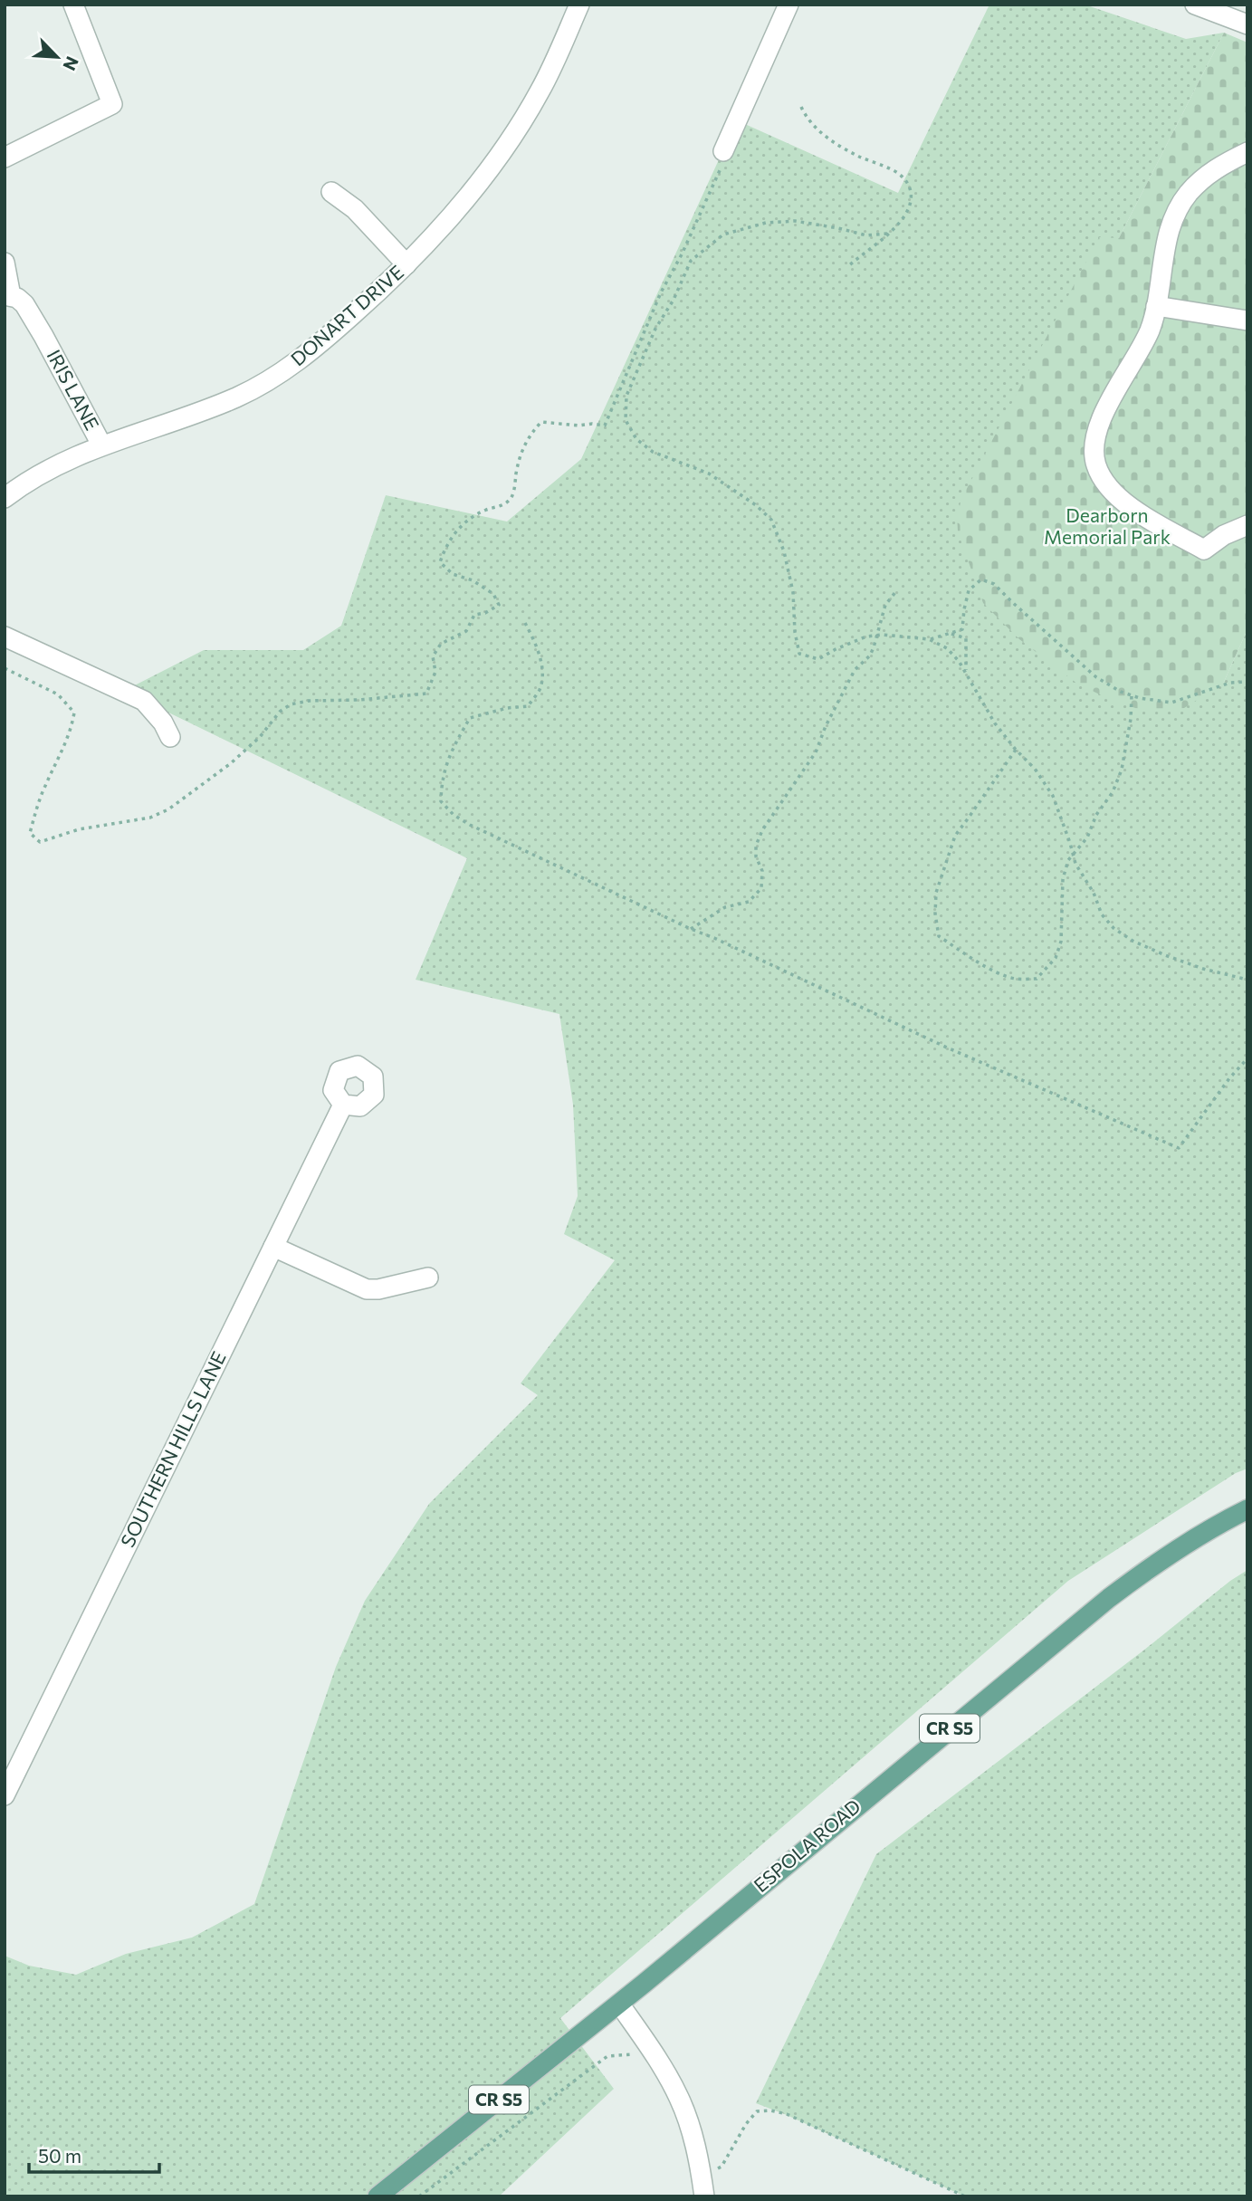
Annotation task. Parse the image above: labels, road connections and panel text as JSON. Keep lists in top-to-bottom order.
{
  "streets": {
    "main road": ["CR S5", "ESPOLA ROAD"],
    "street": ["DONART DRIVE", "IRIS LANE", "SOUTHERN HILLS LANE"]
  },
  "crossings": [
    ["DONART DRIVE", "IRIS LANE"]
  ],
  "parks": ["Dearborn Memorial Park"],
  "scale_bar": "50 m",
  "north": "bottom right"
}
